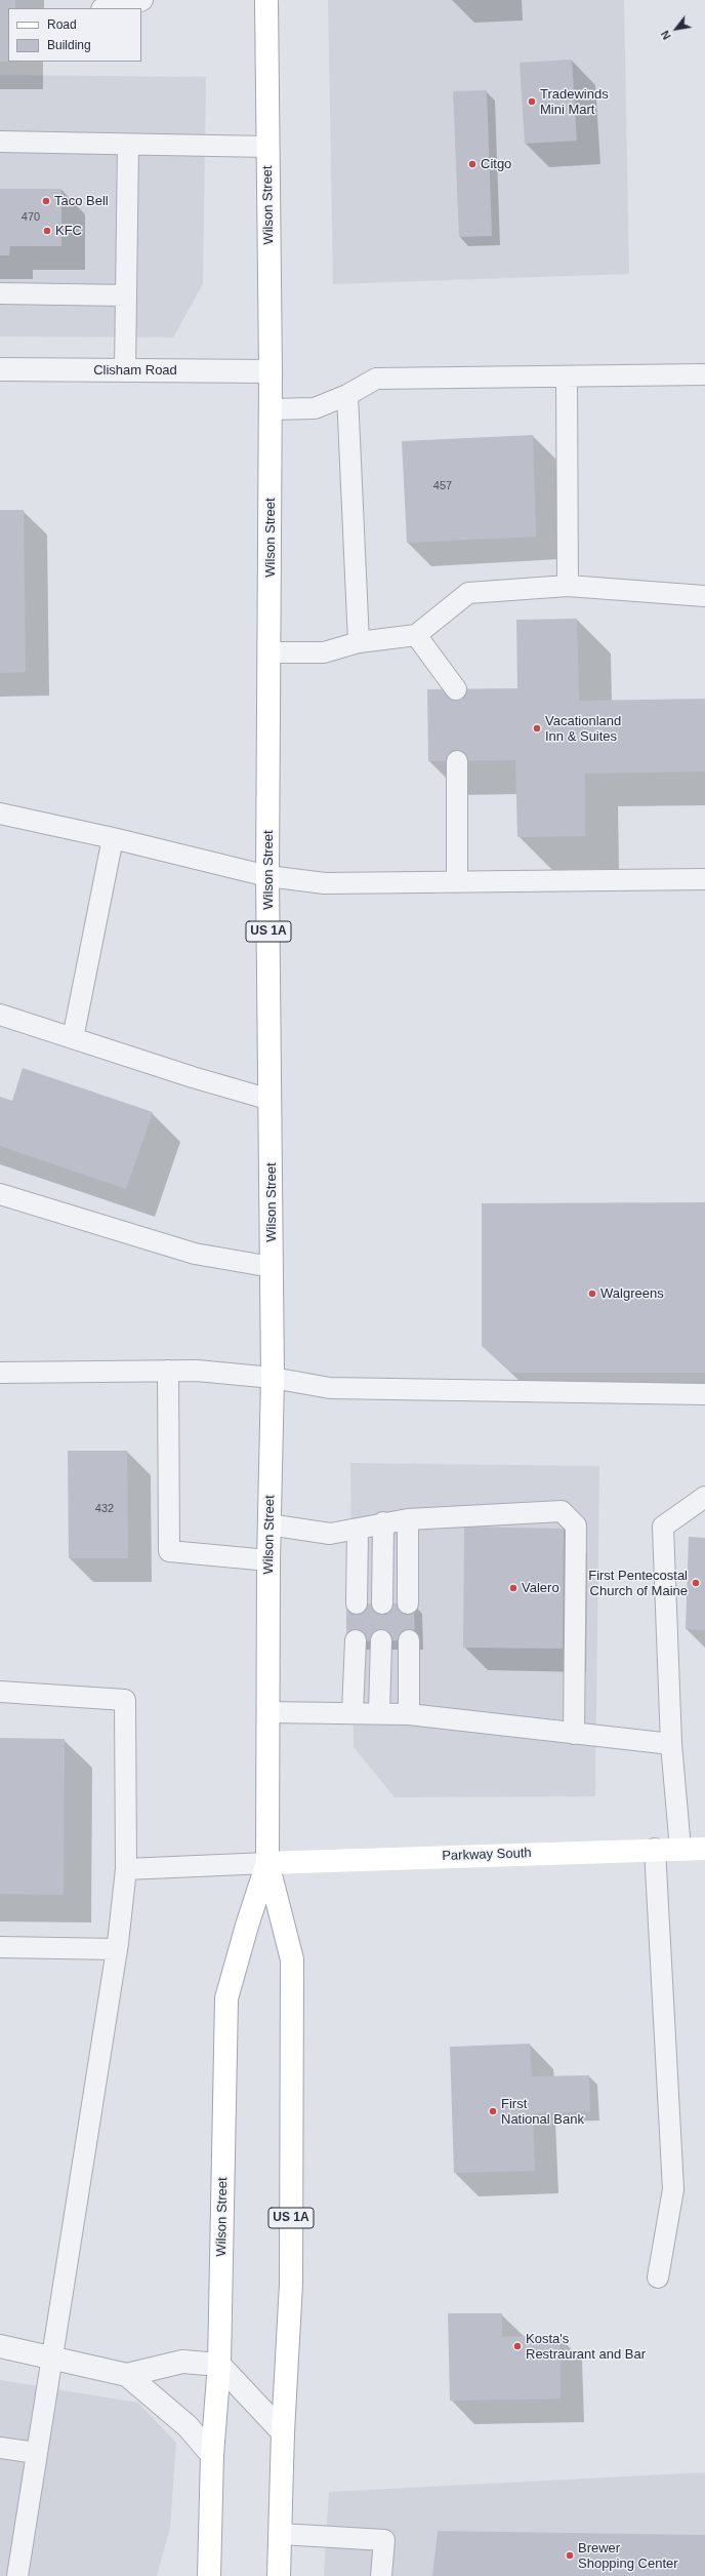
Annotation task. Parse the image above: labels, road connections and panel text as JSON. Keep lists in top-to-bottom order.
{
  "streets": {
    "main road": ["Wilson Street", "US 1A", "Parkway South"],
    "street": ["Clisham Road"]
  },
  "crossings": [
    ["Wilson Street", "Clisham Road"],
    ["Wilson Street", "Parkway South"]
  ],
  "places": [
    "Tradewinds Mini Mart",
    "Citgo",
    "Taco Bell",
    "KFC",
    "Vacationland Inn & Suites",
    "Walgreens",
    "First Pentecostal Church of Maine",
    "Valero",
    "First National Bank",
    "Kosta's Restraurant and Bar",
    "Brewer Shopping Center"
  ],
  "house_numbers": ["470", "457", "432"],
  "legend": ["Road", "Building"],
  "north": "bottom left"
}
